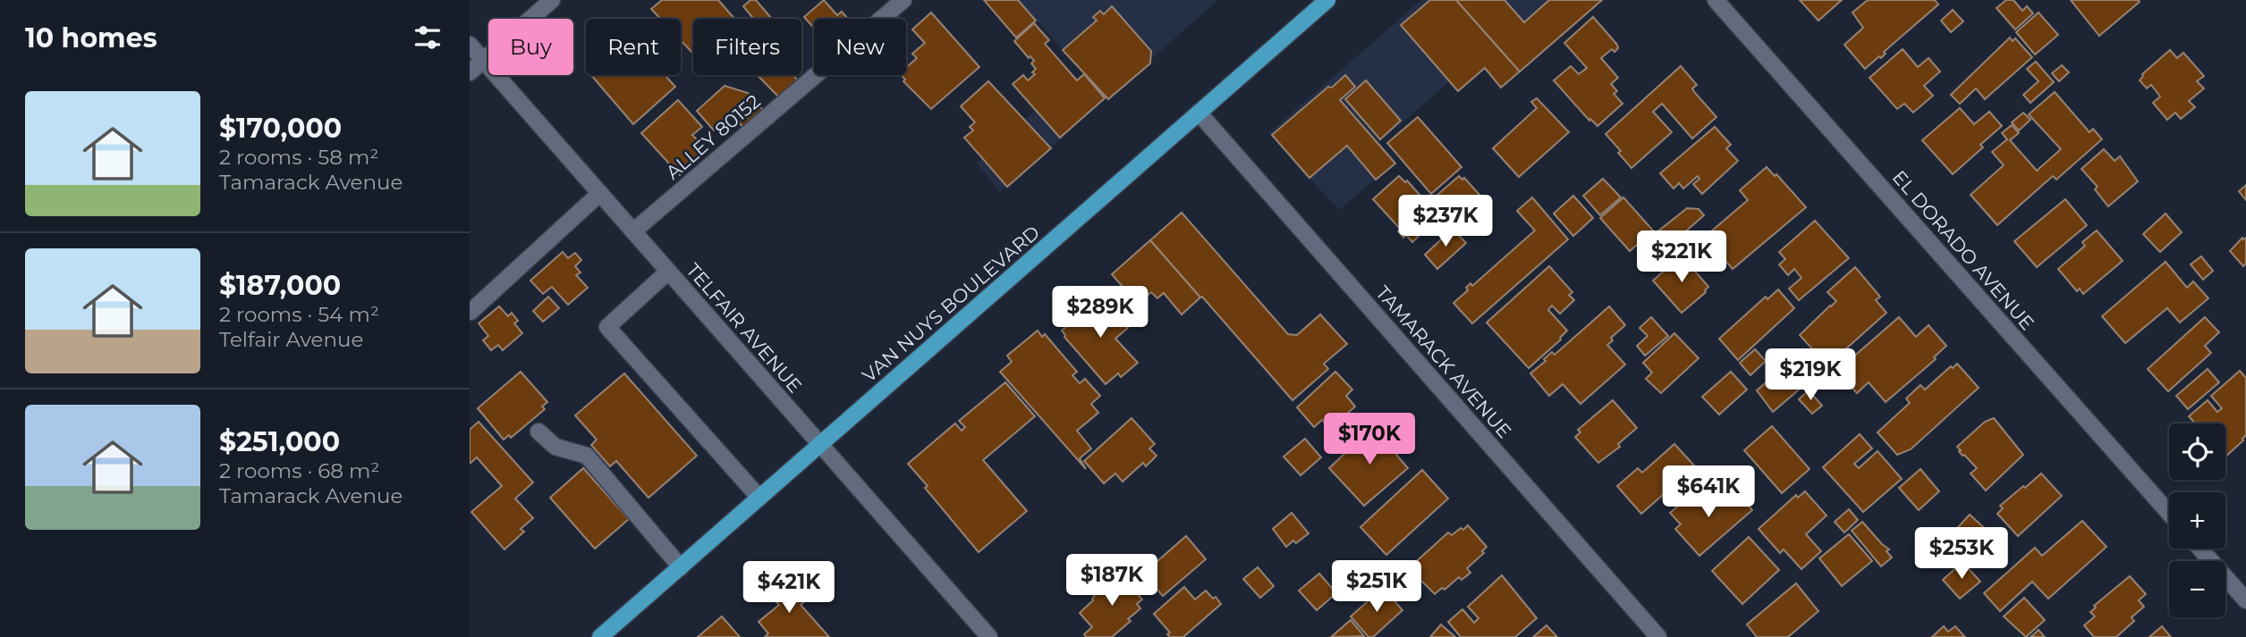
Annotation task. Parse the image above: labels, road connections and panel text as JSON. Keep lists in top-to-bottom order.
{
  "streets": {
    "main road": ["VAN NUYS BOULEVARD"],
    "street": [
      "ALLEY 80152",
      "EL DORADO AVENUE",
      "TELFAIR AVENUE",
      "TAMARACK AVENUE"
    ]
  },
  "crossings": [
    ["ALLEY 80152", "TELFAIR AVENUE"],
    ["VAN NUYS BOULEVARD", "TELFAIR AVENUE"],
    ["VAN NUYS BOULEVARD", "TAMARACK AVENUE"]
  ],
  "page": {
    "heading": "10 homes",
    "chip": [
      "Buy",
      "Rent",
      "Filters",
      "New"
    ],
    "list": [
      {
        "name": "$170,000",
        "note": "2 rooms · 58 m² · Tamarack Avenue"
      },
      {
        "name": "$187,000",
        "note": "2 rooms · 54 m² · Telfair Avenue"
      },
      {
        "name": "$251,000",
        "note": "2 rooms · 68 m² · Tamarack Avenue"
      }
    ],
    "price": [
      "$237K",
      "$221K",
      "$289K",
      "$219K",
      "$170K",
      "$641K",
      "$253K",
      "$187K",
      "$251K",
      "$421K"
    ],
    "map_buttons": ["+", "−"]
  }
}
